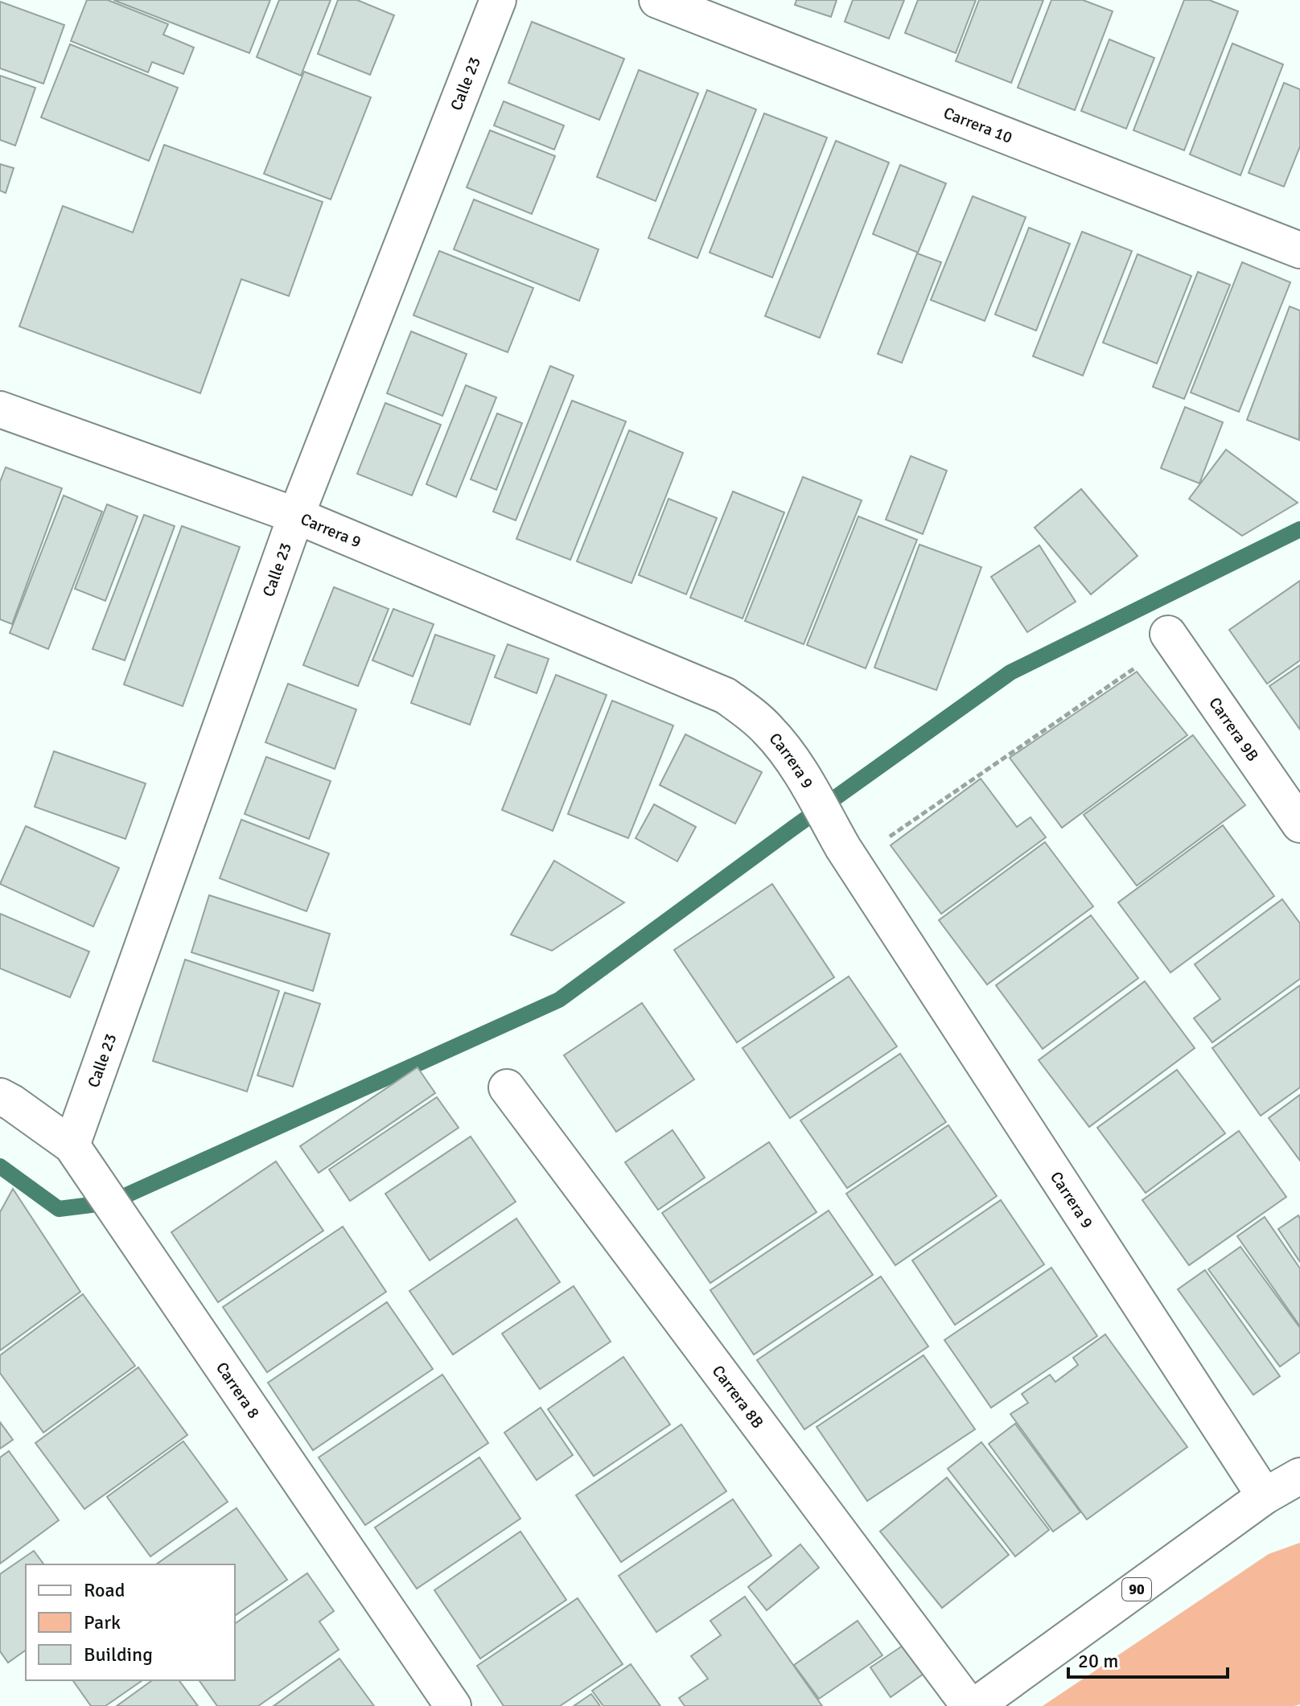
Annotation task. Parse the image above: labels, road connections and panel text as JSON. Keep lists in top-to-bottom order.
{
  "streets": {
    "main road": [
      "Calle 23",
      "Carrera 10",
      "Carrera 9",
      "Carrera 9B",
      "Carrera 8",
      "Carrera 8B",
      "90"
    ]
  },
  "crossings": [
    ["Calle 23", "Carrera 9"],
    ["Calle 23", "Carrera 8"],
    ["Carrera 9", "90"]
  ],
  "legend": ["Road", "Park", "Building"],
  "scale_bar": "20 m"
}
